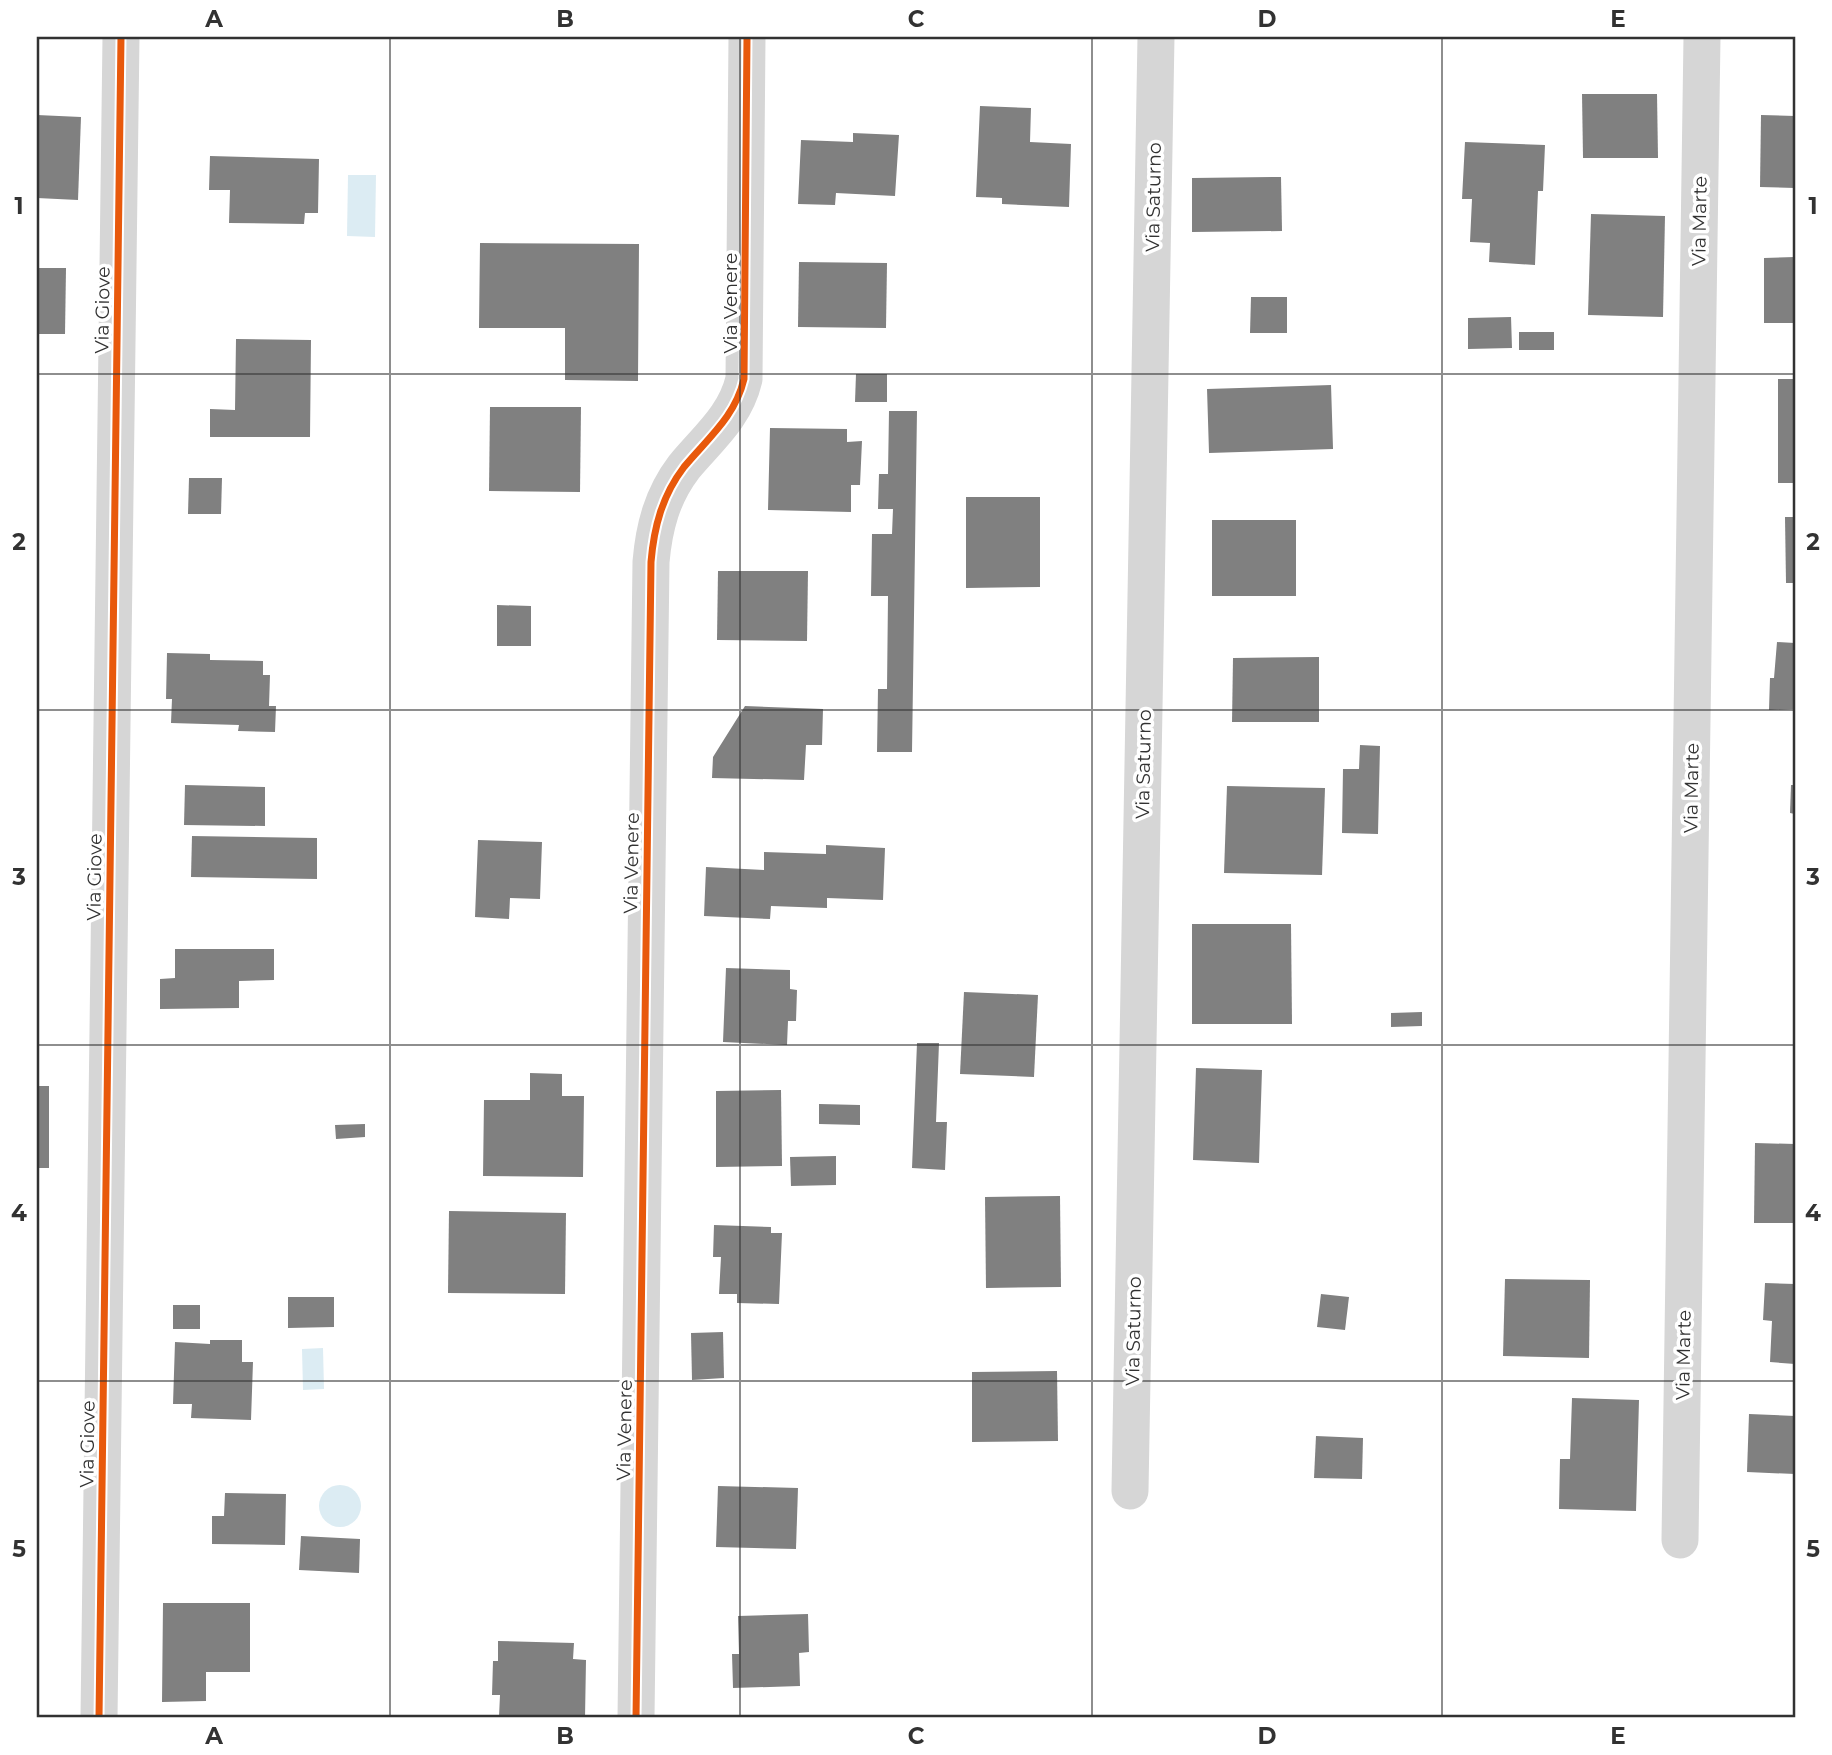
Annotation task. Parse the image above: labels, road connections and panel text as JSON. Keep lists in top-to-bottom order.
{
  "streets": {
    "street": [
      "Via Saturno",
      "Via Marte",
      "Via Venere",
      "Via Giove"
    ]
  },
  "grid": {
    "columns": [
      "A",
      "B",
      "C",
      "D",
      "E"
    ],
    "rows": [
      "1",
      "2",
      "3",
      "4",
      "5"
    ]
  }
}
